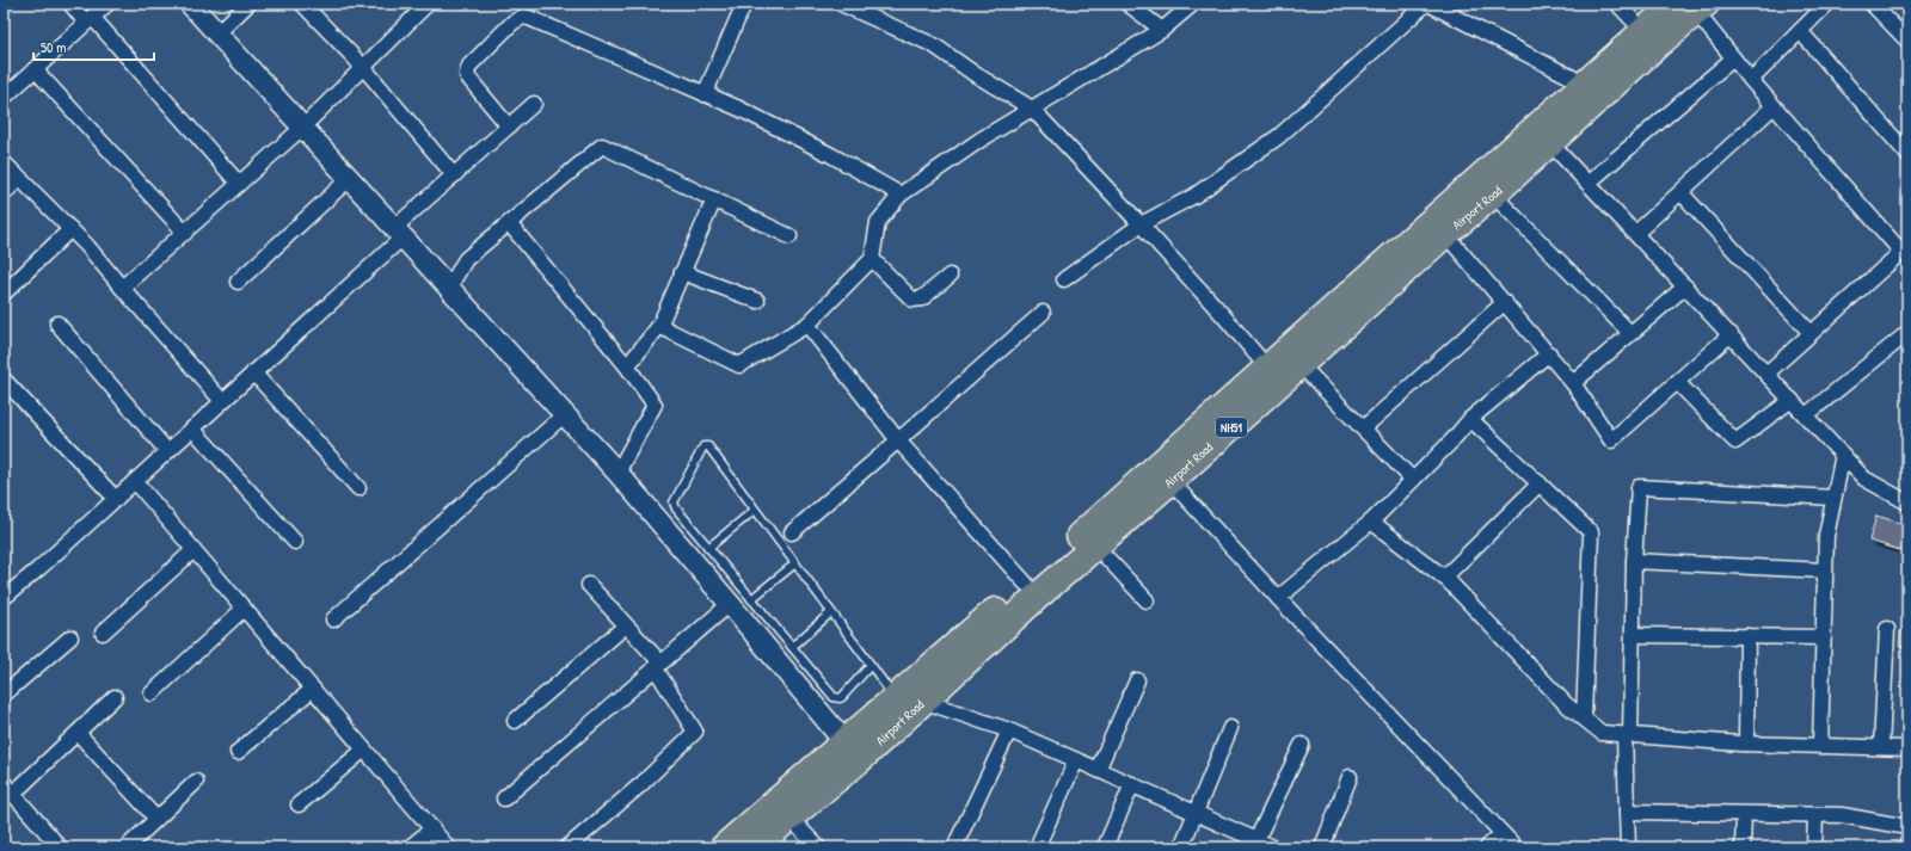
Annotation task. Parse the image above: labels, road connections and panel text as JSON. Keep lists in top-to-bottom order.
{
  "streets": {
    "highway": ["Airport Road", "NH51"]
  },
  "scale_bar": "50 m"
}
